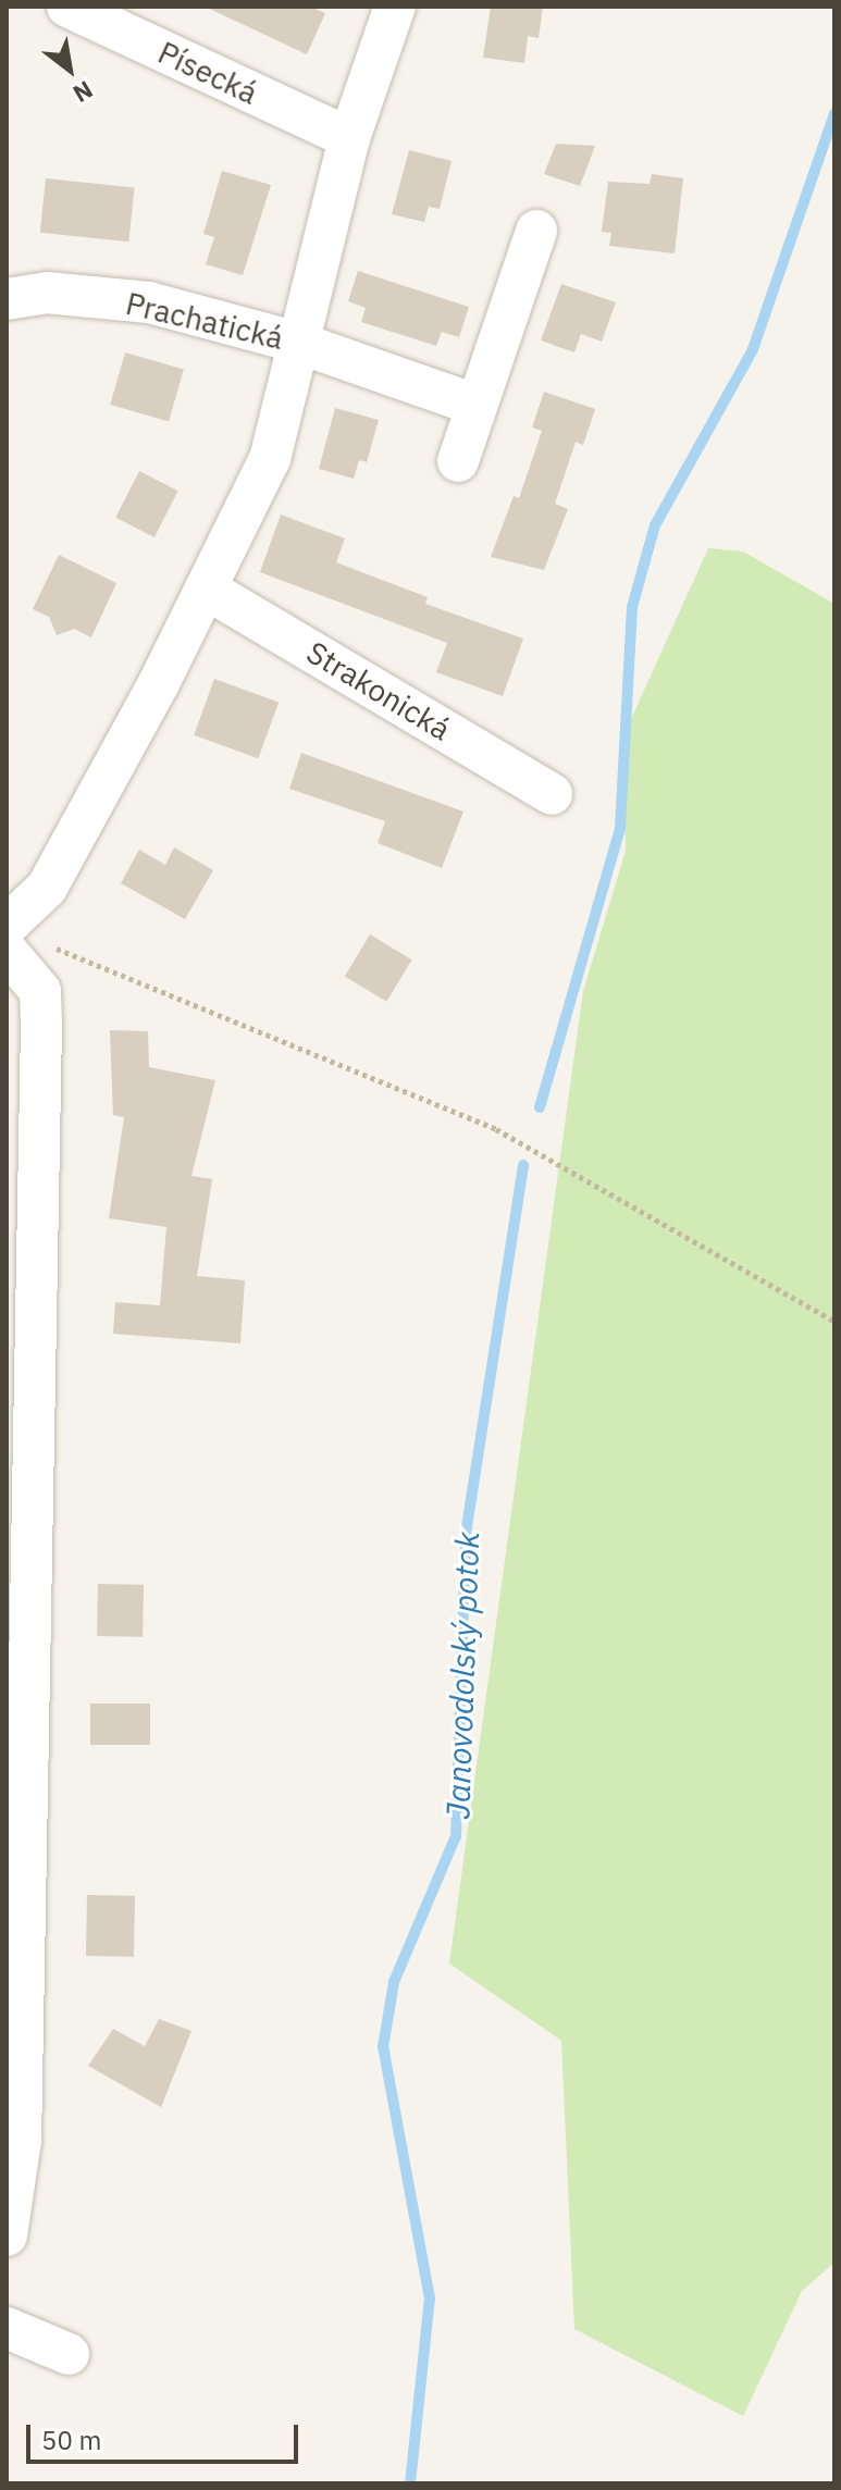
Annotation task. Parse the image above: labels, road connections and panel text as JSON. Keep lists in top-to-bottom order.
{
  "streets": {
    "street": ["Písecká", "Prachatická", "Strakonická"]
  },
  "water": ["Janovodolský potok"],
  "scale_bar": "50 m",
  "north": "bottom right"
}
